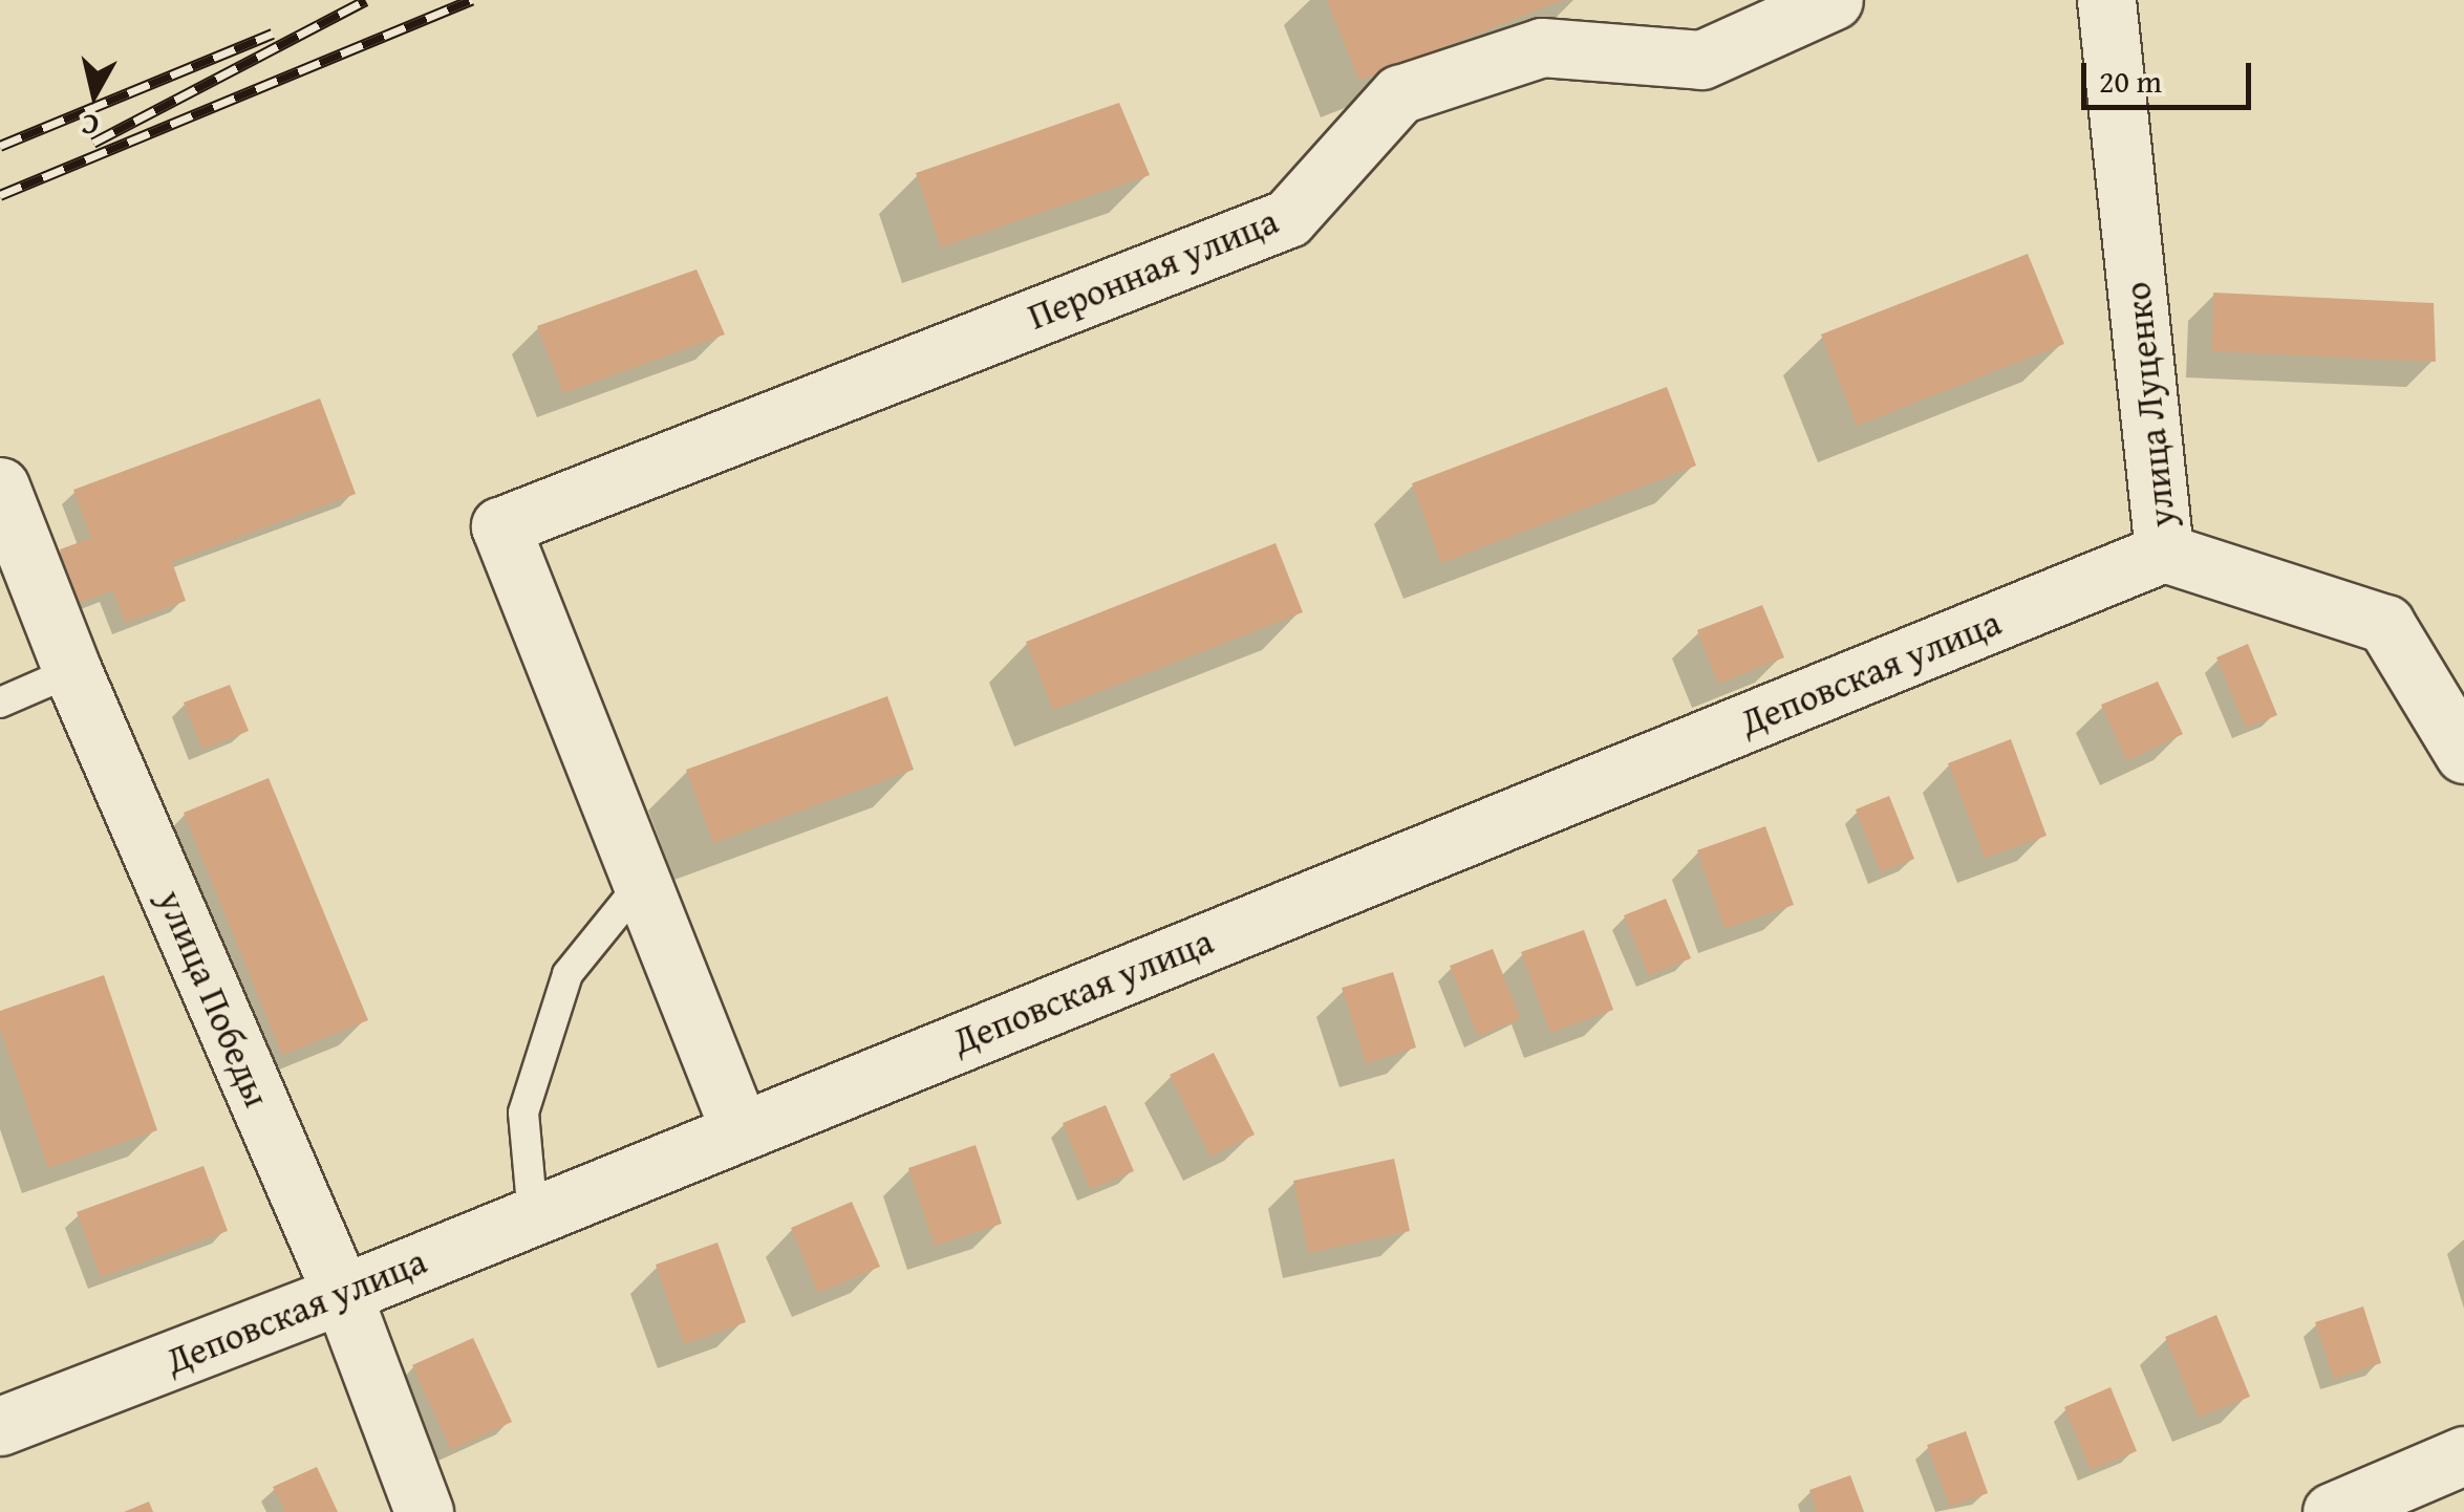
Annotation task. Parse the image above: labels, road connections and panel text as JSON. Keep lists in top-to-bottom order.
{
  "streets": {
    "street": [
      "Перонная улица",
      "улица Луценко",
      "Деповская улица",
      "улица Победы"
    ]
  },
  "crossings": [
    ["улица Луценко", "Деповская улица"],
    ["Деповская улица", "улица Победы"]
  ],
  "scale_bar": "20 m",
  "north": "bottom"
}
